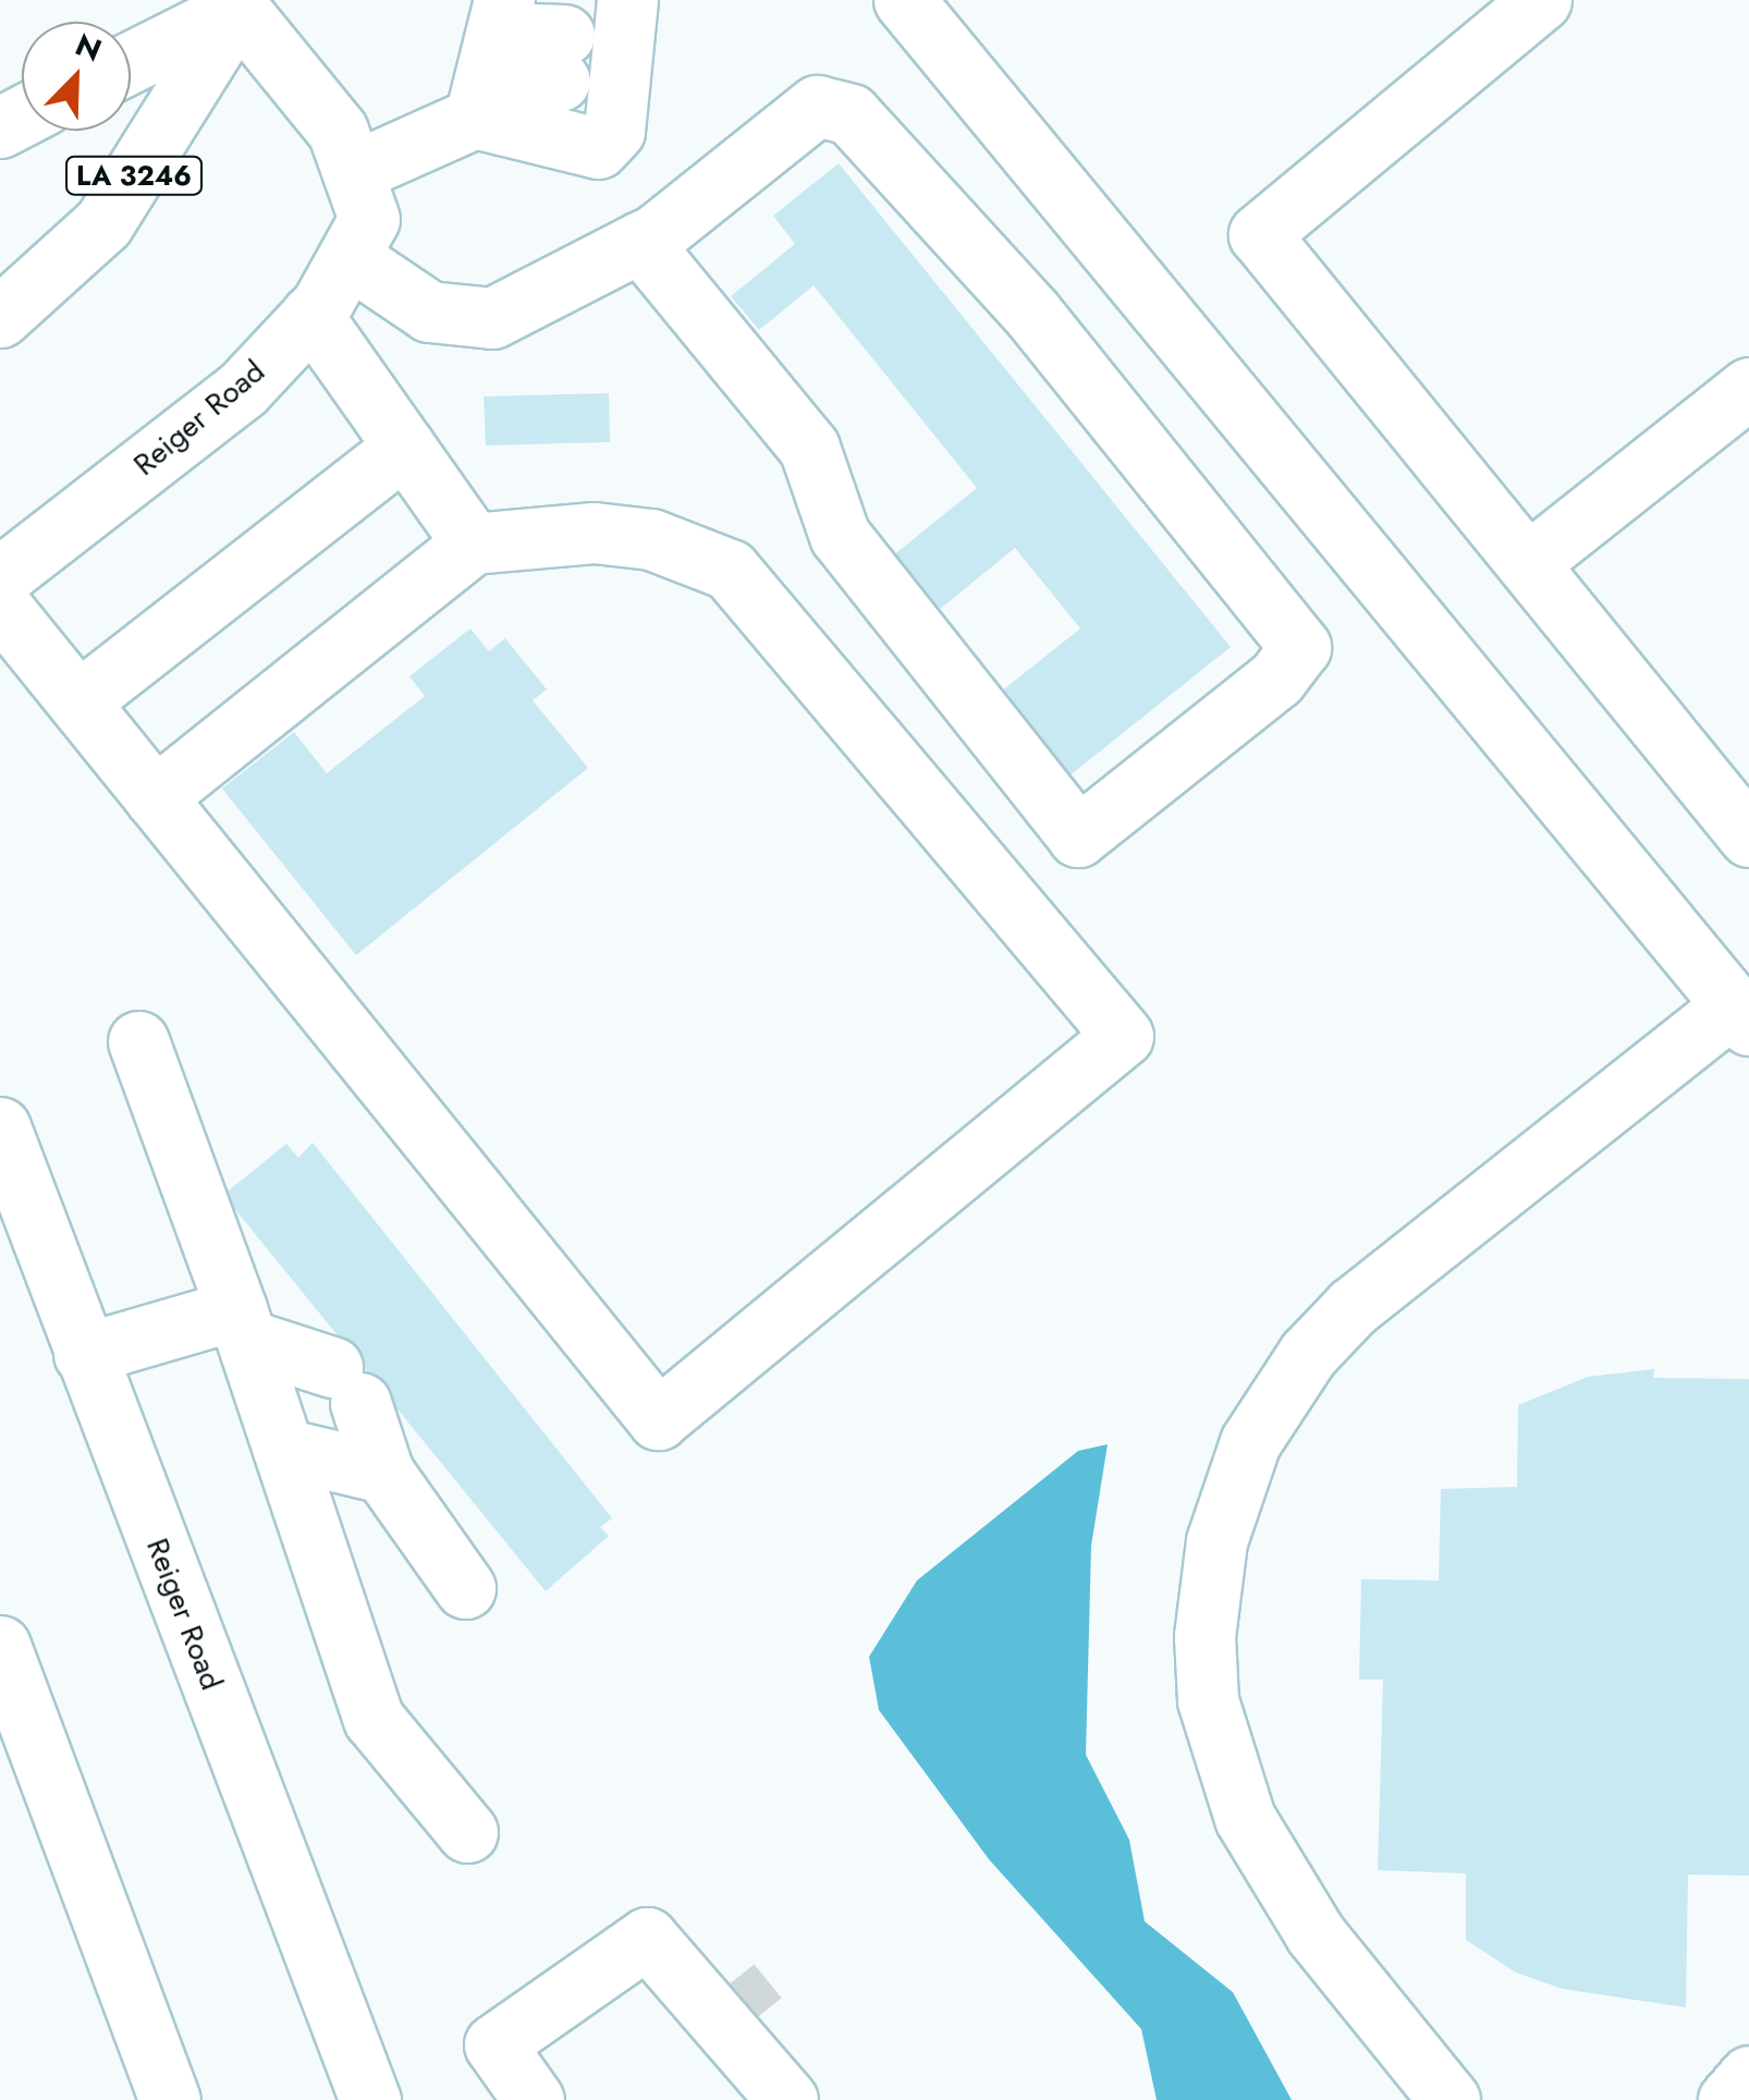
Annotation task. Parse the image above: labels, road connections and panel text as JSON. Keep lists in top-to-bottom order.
{
  "streets": {
    "main road": ["LA 3246", "Reiger Road"]
  },
  "crossings": [
    ["LA 3246", "Reiger Road"]
  ],
  "north": "top right"
}
